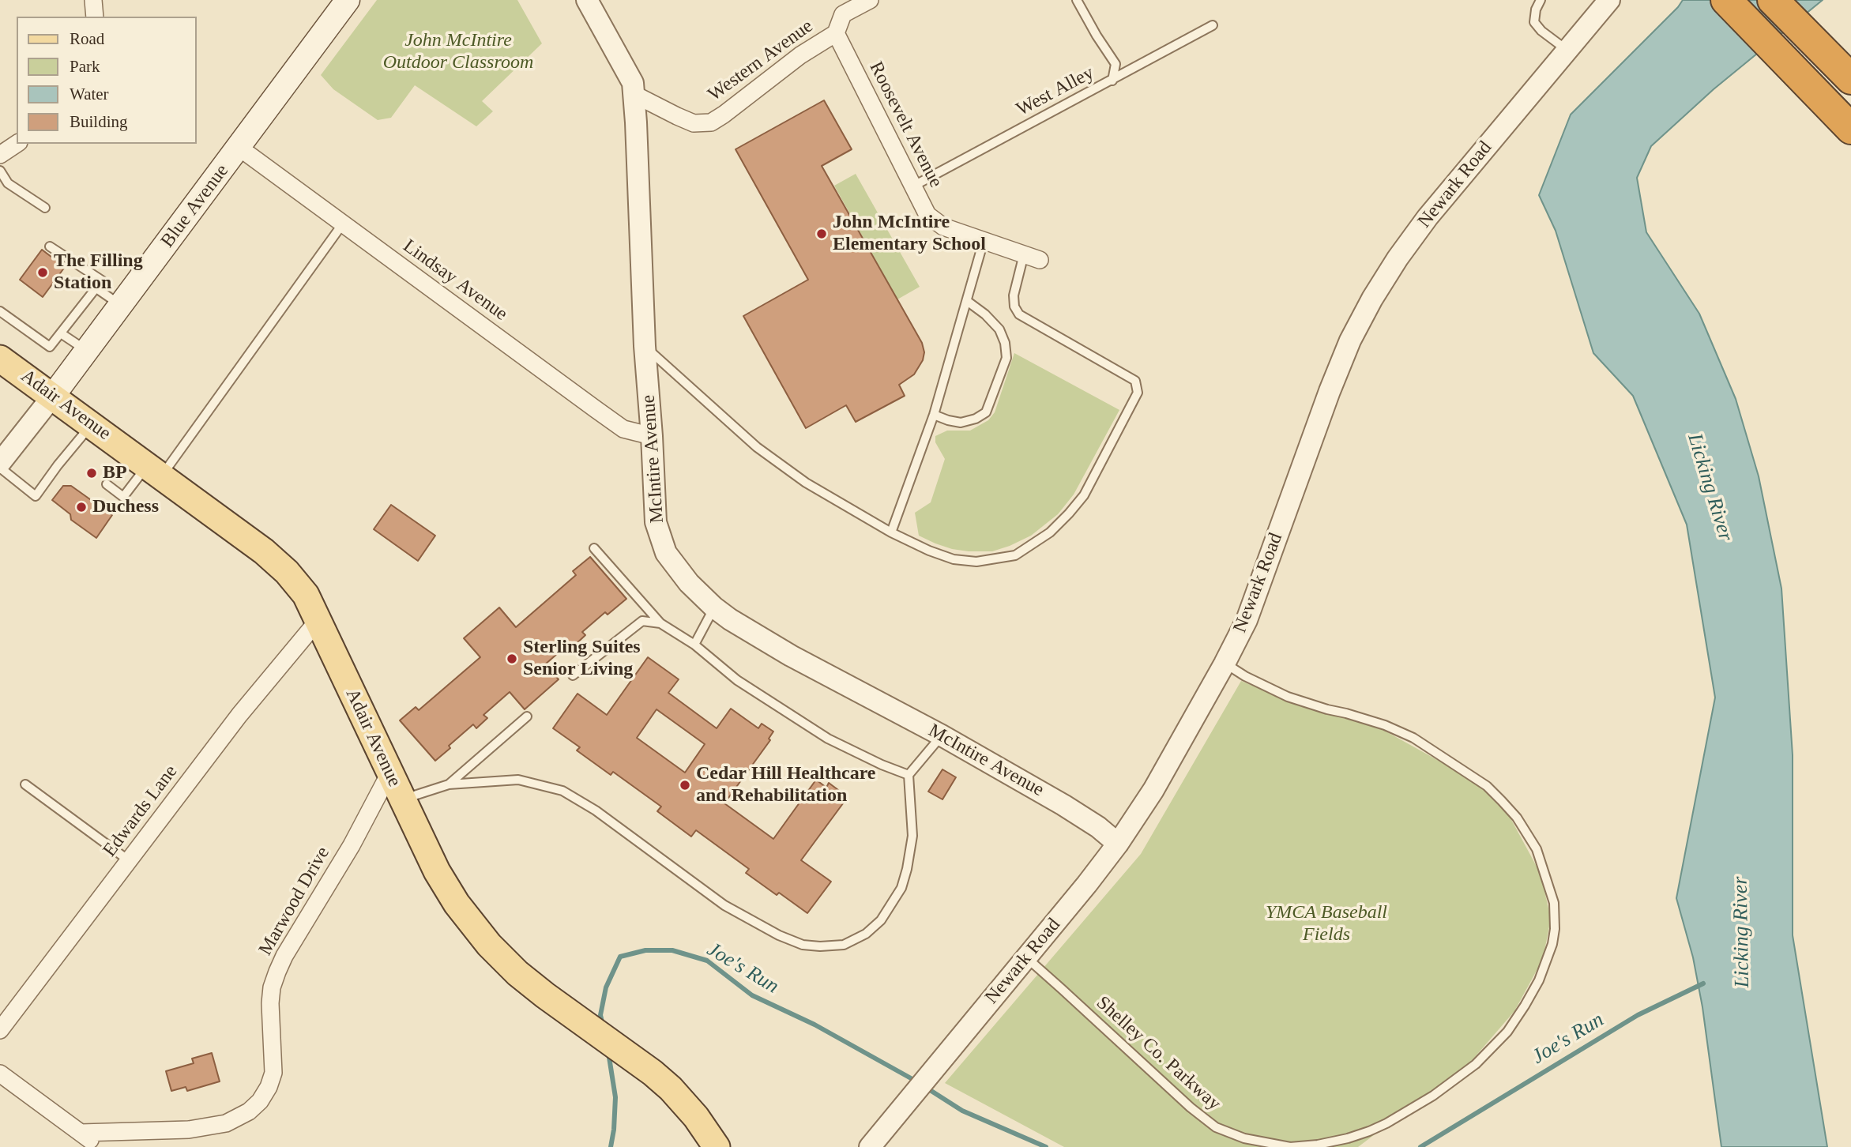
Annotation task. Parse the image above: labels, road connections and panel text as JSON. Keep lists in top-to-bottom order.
{
  "streets": {
    "main road": ["Blue Avenue", "Adair Avenue"],
    "street": [
      "Western Avenue",
      "Roosevelt Avenue",
      "Newark Road",
      "Lindsay Avenue",
      "McIntire Avenue",
      "Edwards Lane",
      "Marwood Drive"
    ],
    "lane": ["West Alley", "Shelley Co. Parkway"]
  },
  "crossings": [
    ["Western Avenue", "Roosevelt Avenue"],
    ["Western Avenue", "McIntire Avenue"],
    ["West Alley", "Roosevelt Avenue"],
    ["Newark Road", "McIntire Avenue"],
    ["Newark Road", "Shelley Co. Parkway"],
    ["Blue Avenue", "Lindsay Avenue"],
    ["Blue Avenue", "Adair Avenue"],
    ["Lindsay Avenue", "McIntire Avenue"],
    ["Adair Avenue", "Edwards Lane"],
    ["Adair Avenue", "Marwood Drive"]
  ],
  "water": ["Licking River", "Joe's Run"],
  "parks": ["John McIntire Outdoor Classroom", "YMCA Baseball Fields"],
  "places": [
    "John McIntire Elementary School",
    "The Filling Station",
    "BP",
    "Duchess",
    "Sterling Suites Senior Living",
    "Cedar Hill Healthcare and Rehabilitation"
  ],
  "legend": [
    "Road",
    "Park",
    "Water",
    "Building"
  ]
}
